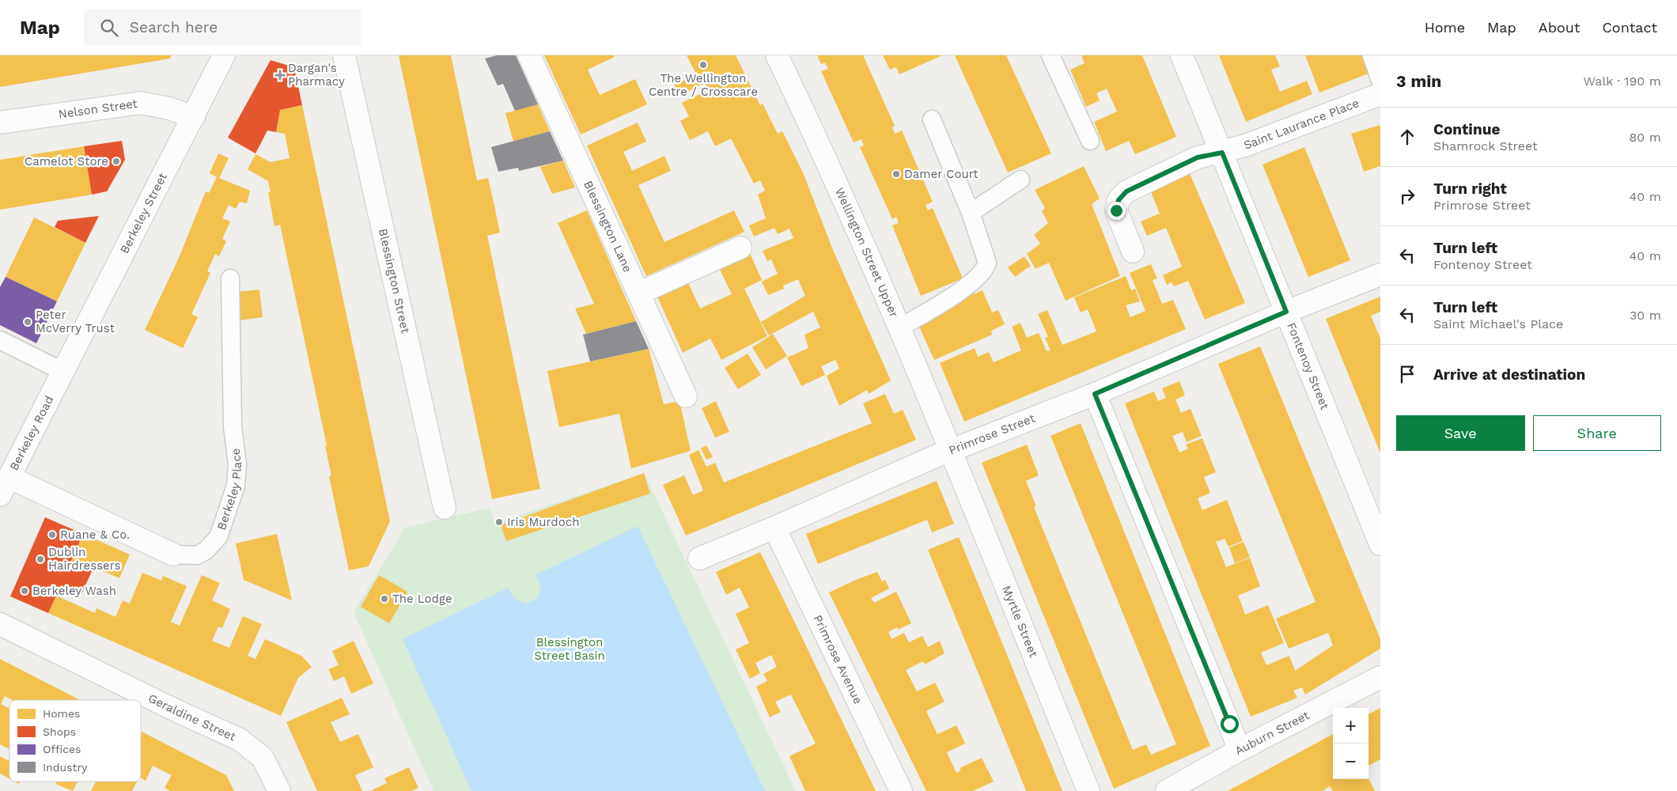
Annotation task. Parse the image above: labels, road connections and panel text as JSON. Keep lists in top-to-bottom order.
{
  "streets": {
    "street": [
      "Nelson Street",
      "Saint Laurance Place",
      "Berkeley Street",
      "Blessington Lane",
      "Wellington Street Upper",
      "Blessington Street",
      "Fontenoy Street",
      "Berkeley Road",
      "Primrose Street",
      "Berkeley Place",
      "Myrtle Street",
      "Primrose Avenue",
      "Geraldine Street",
      "Auburn Street"
    ]
  },
  "crossings": [
    ["Nelson Street", "Berkeley Street"],
    ["Saint Laurance Place", "Fontenoy Street"],
    ["Berkeley Street", "Berkeley Road"],
    ["Wellington Street Upper", "Primrose Street"],
    ["Wellington Street Upper", "Myrtle Street"],
    ["Fontenoy Street", "Primrose Street"],
    ["Berkeley Road", "Berkeley Place"],
    ["Primrose Street", "Myrtle Street"],
    ["Primrose Street", "Primrose Avenue"]
  ],
  "parks": ["Blessington Street Basin"],
  "places": {
    "other": [
      "The Wellington Centre / Crosscare",
      "Camelot Store",
      "Damer Court",
      "Peter McVerry Trust",
      "Iris Murdoch",
      "Ruane & Co.",
      "Dublin Hairdressers",
      "Berkeley Wash",
      "The Lodge"
    ],
    "health": ["Dargan's Pharmacy"]
  },
  "legend": [
    "Homes",
    "Shops",
    "Offices",
    "Industry"
  ],
  "page": {
    "header": "Map",
    "search": "Search here",
    "nav": [
      "Home",
      "Map",
      "About",
      "Contact"
    ],
    "heading": ["3 min", "Walk · 190 m"],
    "list": [
      ["Continue", "Shamrock Street", "80 m"],
      ["Turn right", "Primrose Street", "40 m"],
      ["Turn left", "Fontenoy Street", "40 m"],
      ["Turn left", "Saint Michael's Place", "30 m"],
      "Arrive at destination"
    ],
    "buttons": ["Save", "Share"],
    "map_buttons": ["+", "−"]
  }
}
